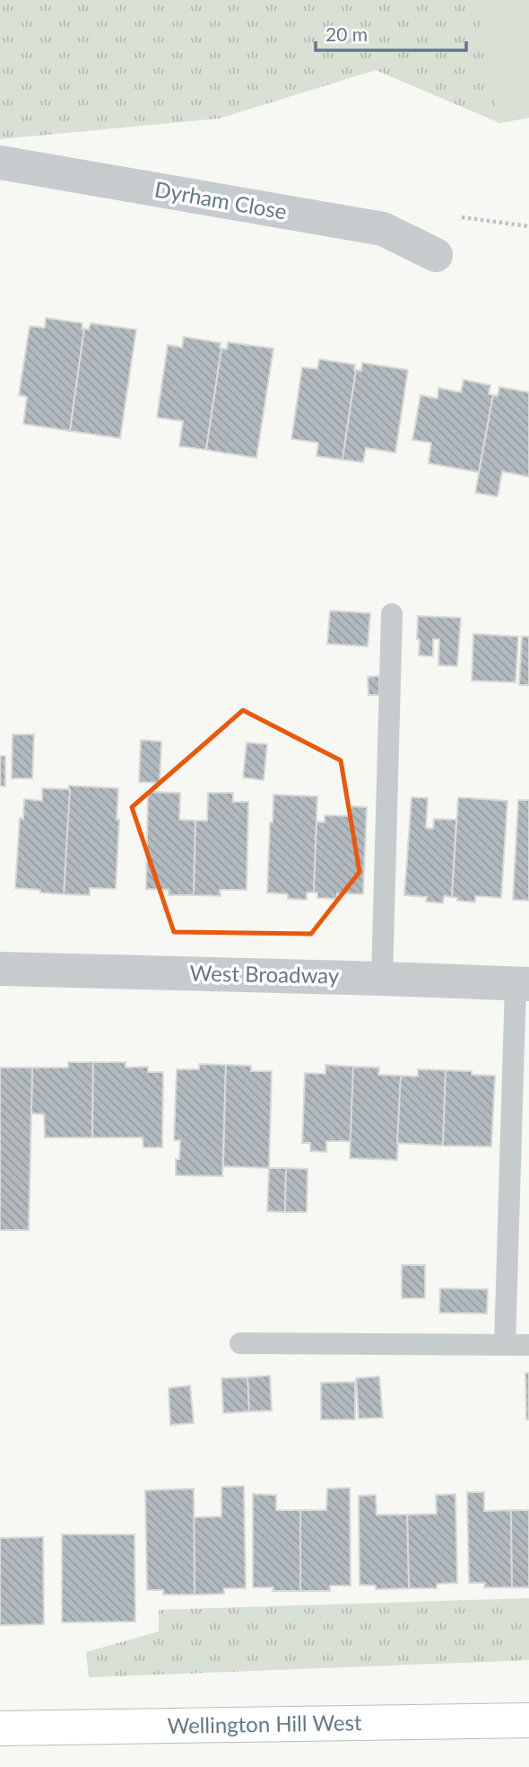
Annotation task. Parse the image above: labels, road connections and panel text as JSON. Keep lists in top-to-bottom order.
{
  "streets": {
    "street": ["Dyrham Close", "West Broadway", "Wellington Hill West"]
  },
  "scale_bar": "20 m"
}
